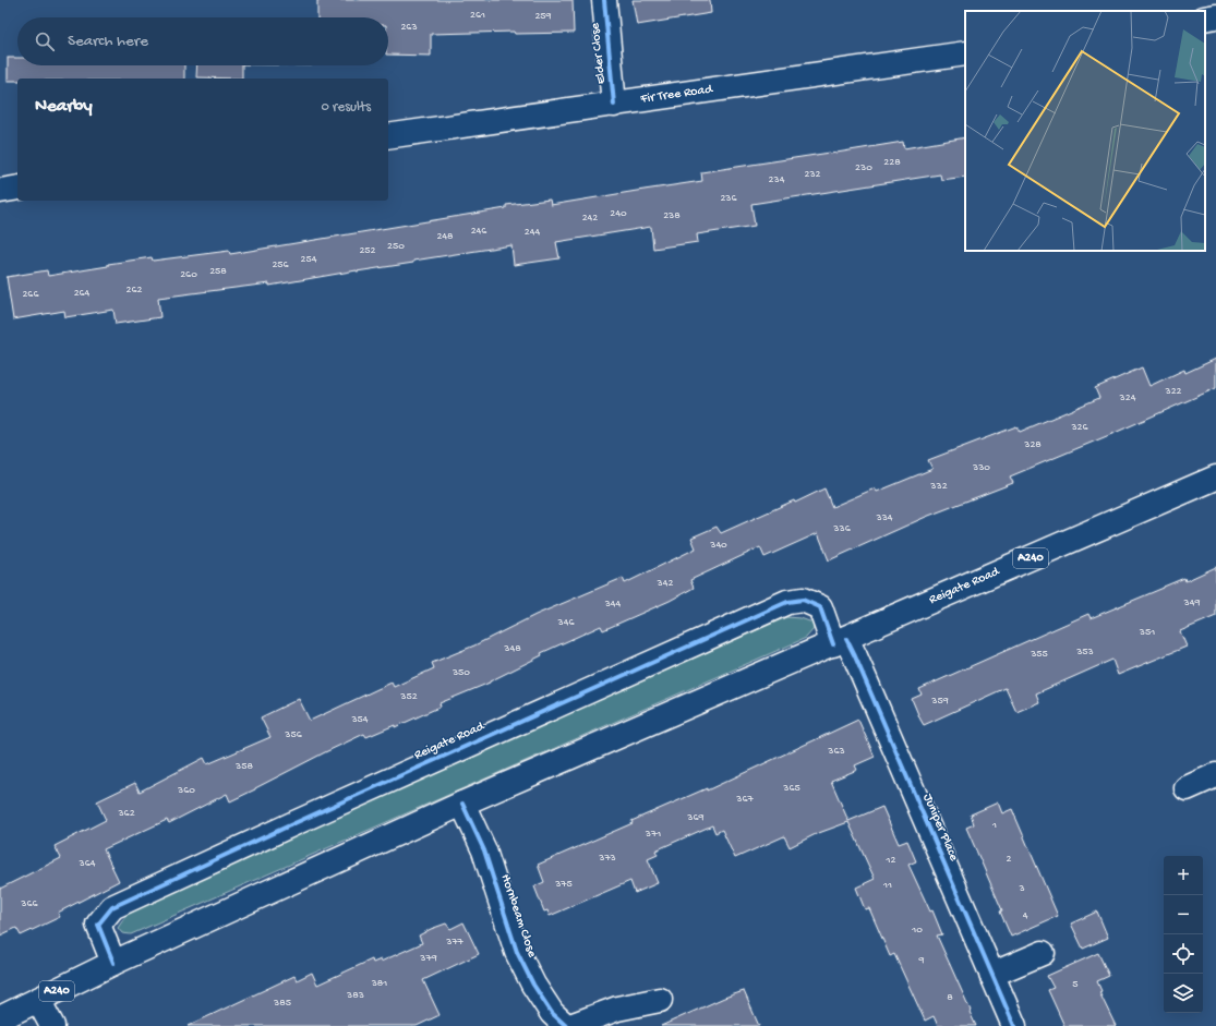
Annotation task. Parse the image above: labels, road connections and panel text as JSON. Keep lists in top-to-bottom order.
{
  "streets": {
    "main road": [
      "Elder Close",
      "Fir Tree Road",
      "A240",
      "Reigate Road",
      "Juniper Place",
      "Hornbeam Close"
    ]
  },
  "crossings": [
    ["Elder Close", "Fir Tree Road"],
    ["Reigate Road", "Juniper Place"],
    ["Reigate Road", "Hornbeam Close"]
  ],
  "house_numbers": [
    "261",
    "259",
    "263",
    "228",
    "230",
    "232",
    "234",
    "236",
    "240",
    "238",
    "242",
    "246",
    "244",
    "248",
    "250",
    "252",
    "254",
    "256",
    "258",
    "260",
    "262",
    "264",
    "266",
    "322",
    "324",
    "326",
    "328",
    "330",
    "332",
    "334",
    "336",
    "340",
    "342",
    "349",
    "344",
    "346",
    "351",
    "348",
    "353",
    "355",
    "350",
    "352",
    "359",
    "354",
    "356",
    "363",
    "358",
    "365",
    "360",
    "367",
    "362",
    "369",
    "1",
    "371",
    "373",
    "2",
    "12",
    "364",
    "375",
    "11",
    "3",
    "366",
    "4",
    "10",
    "377",
    "379",
    "9",
    "381",
    "5",
    "383",
    "8",
    "385"
  ],
  "page": {
    "search": "Search here",
    "heading": ["Nearby", "0 results"],
    "map_buttons": ["+", "−"]
  }
}
